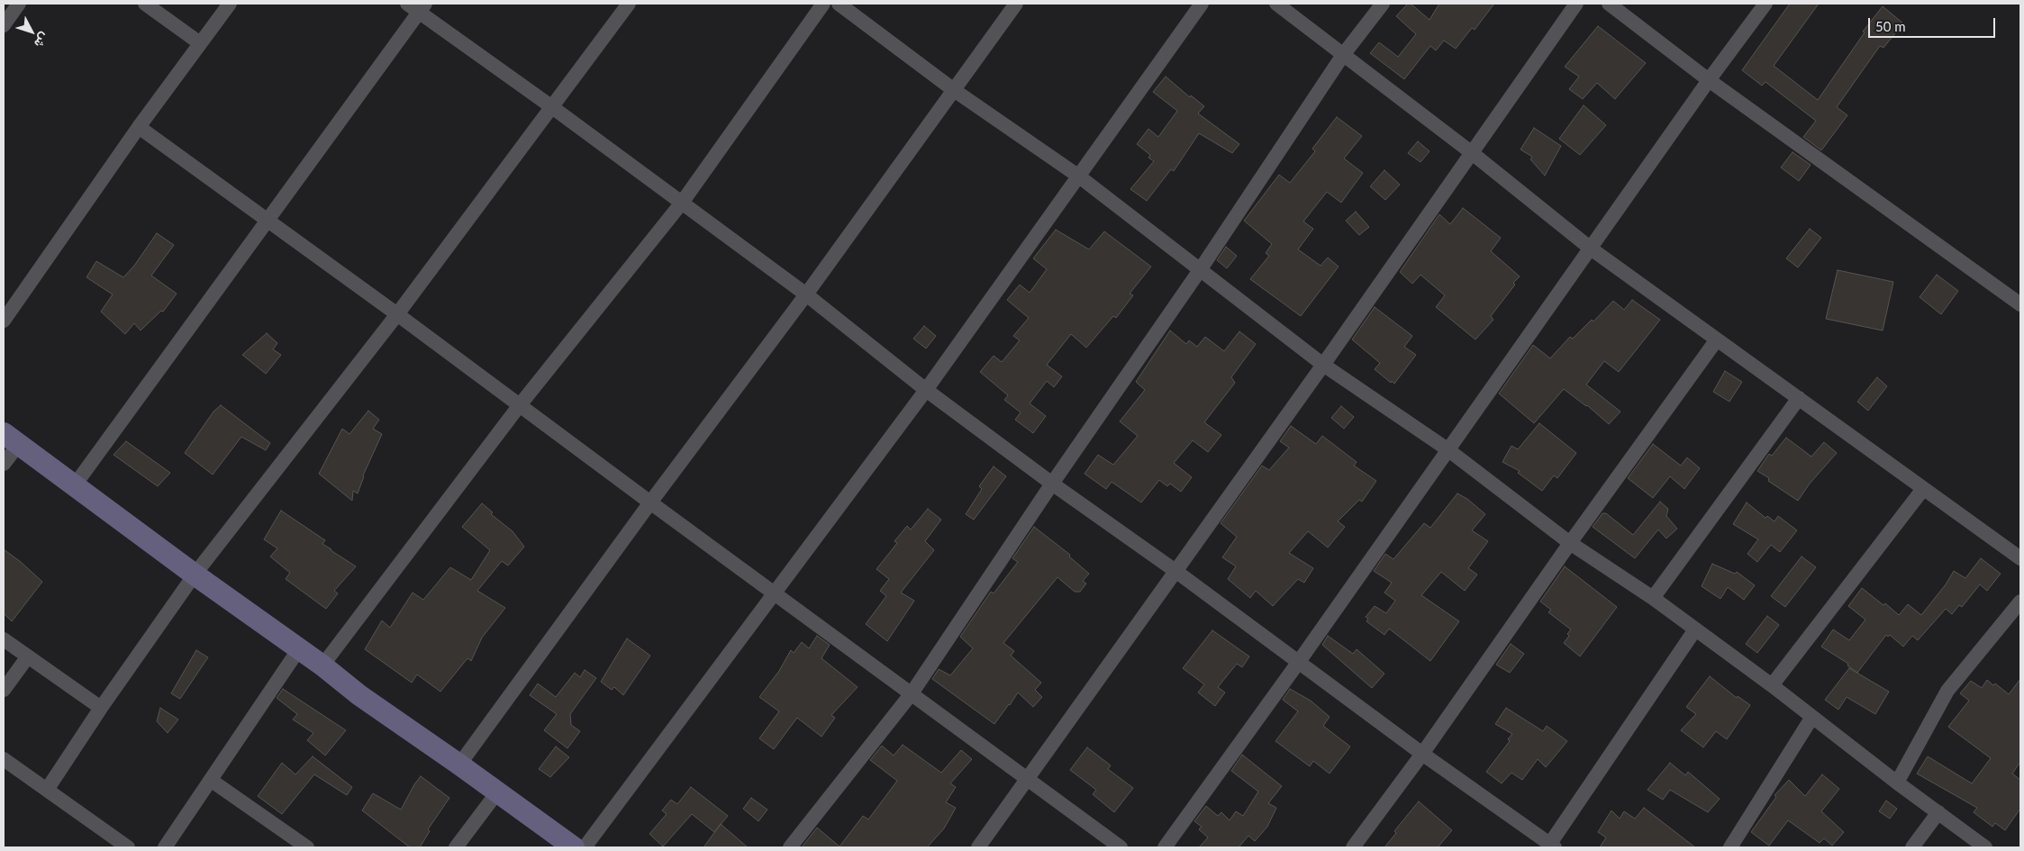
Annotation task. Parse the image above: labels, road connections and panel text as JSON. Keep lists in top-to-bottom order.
{
  "scale_bar": "50 m",
  "north": "bottom right"
}
